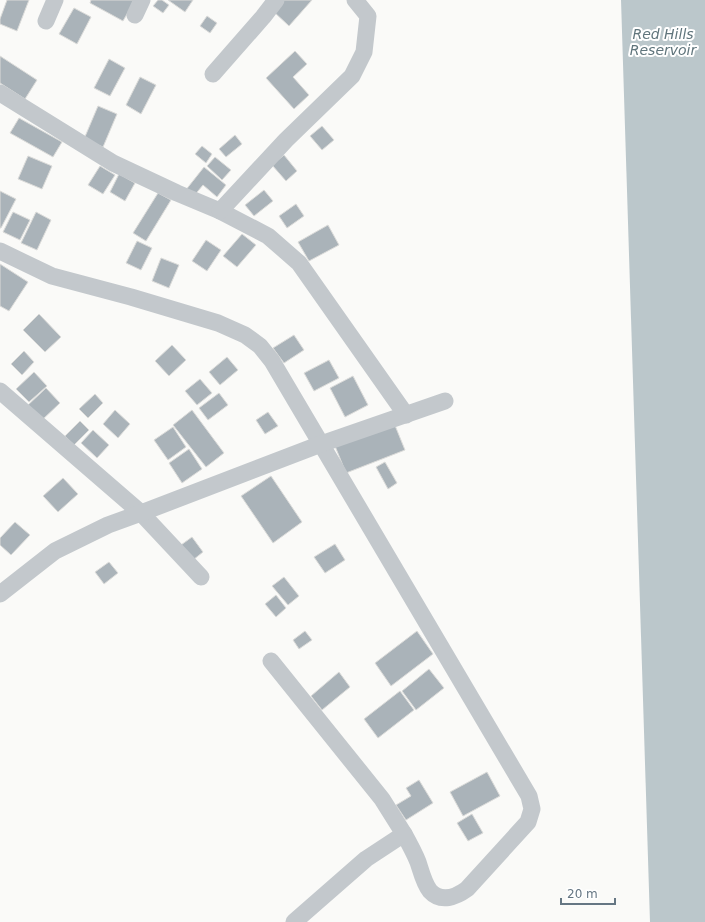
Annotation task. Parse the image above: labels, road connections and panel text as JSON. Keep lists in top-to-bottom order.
{
  "water": ["Red Hills Reservoir"],
  "scale_bar": "20 m"
}
